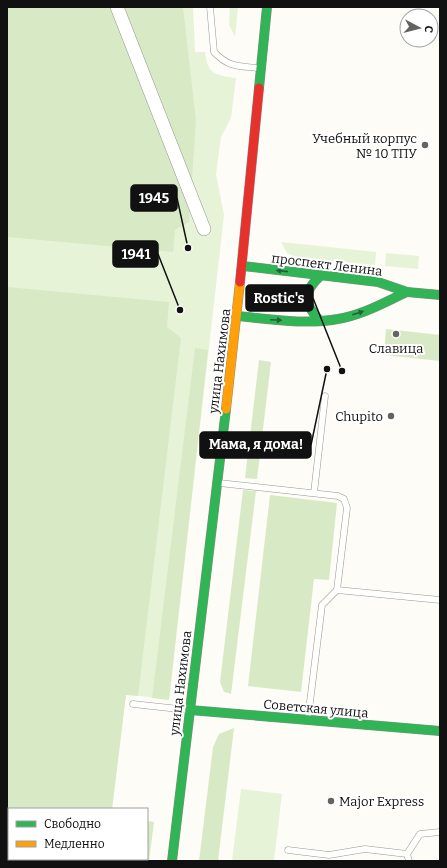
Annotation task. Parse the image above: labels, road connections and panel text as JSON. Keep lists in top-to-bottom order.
{
  "streets": {
    "main road": ["проспект Ленина", "улица Нахимова", "Советская улица"]
  },
  "crossings": [
    ["проспект Ленина", "улица Нахимова"],
    ["улица Нахимова", "Советская улица"]
  ],
  "places": [
    "Учебный корпус № 10 ТПУ",
    "1945",
    "1941",
    "Славица",
    "Мама, я дома!",
    "Rostic's",
    "Chupito",
    "Major Express"
  ],
  "legend": ["Свободно", "Медленно"],
  "north": "right"
}
